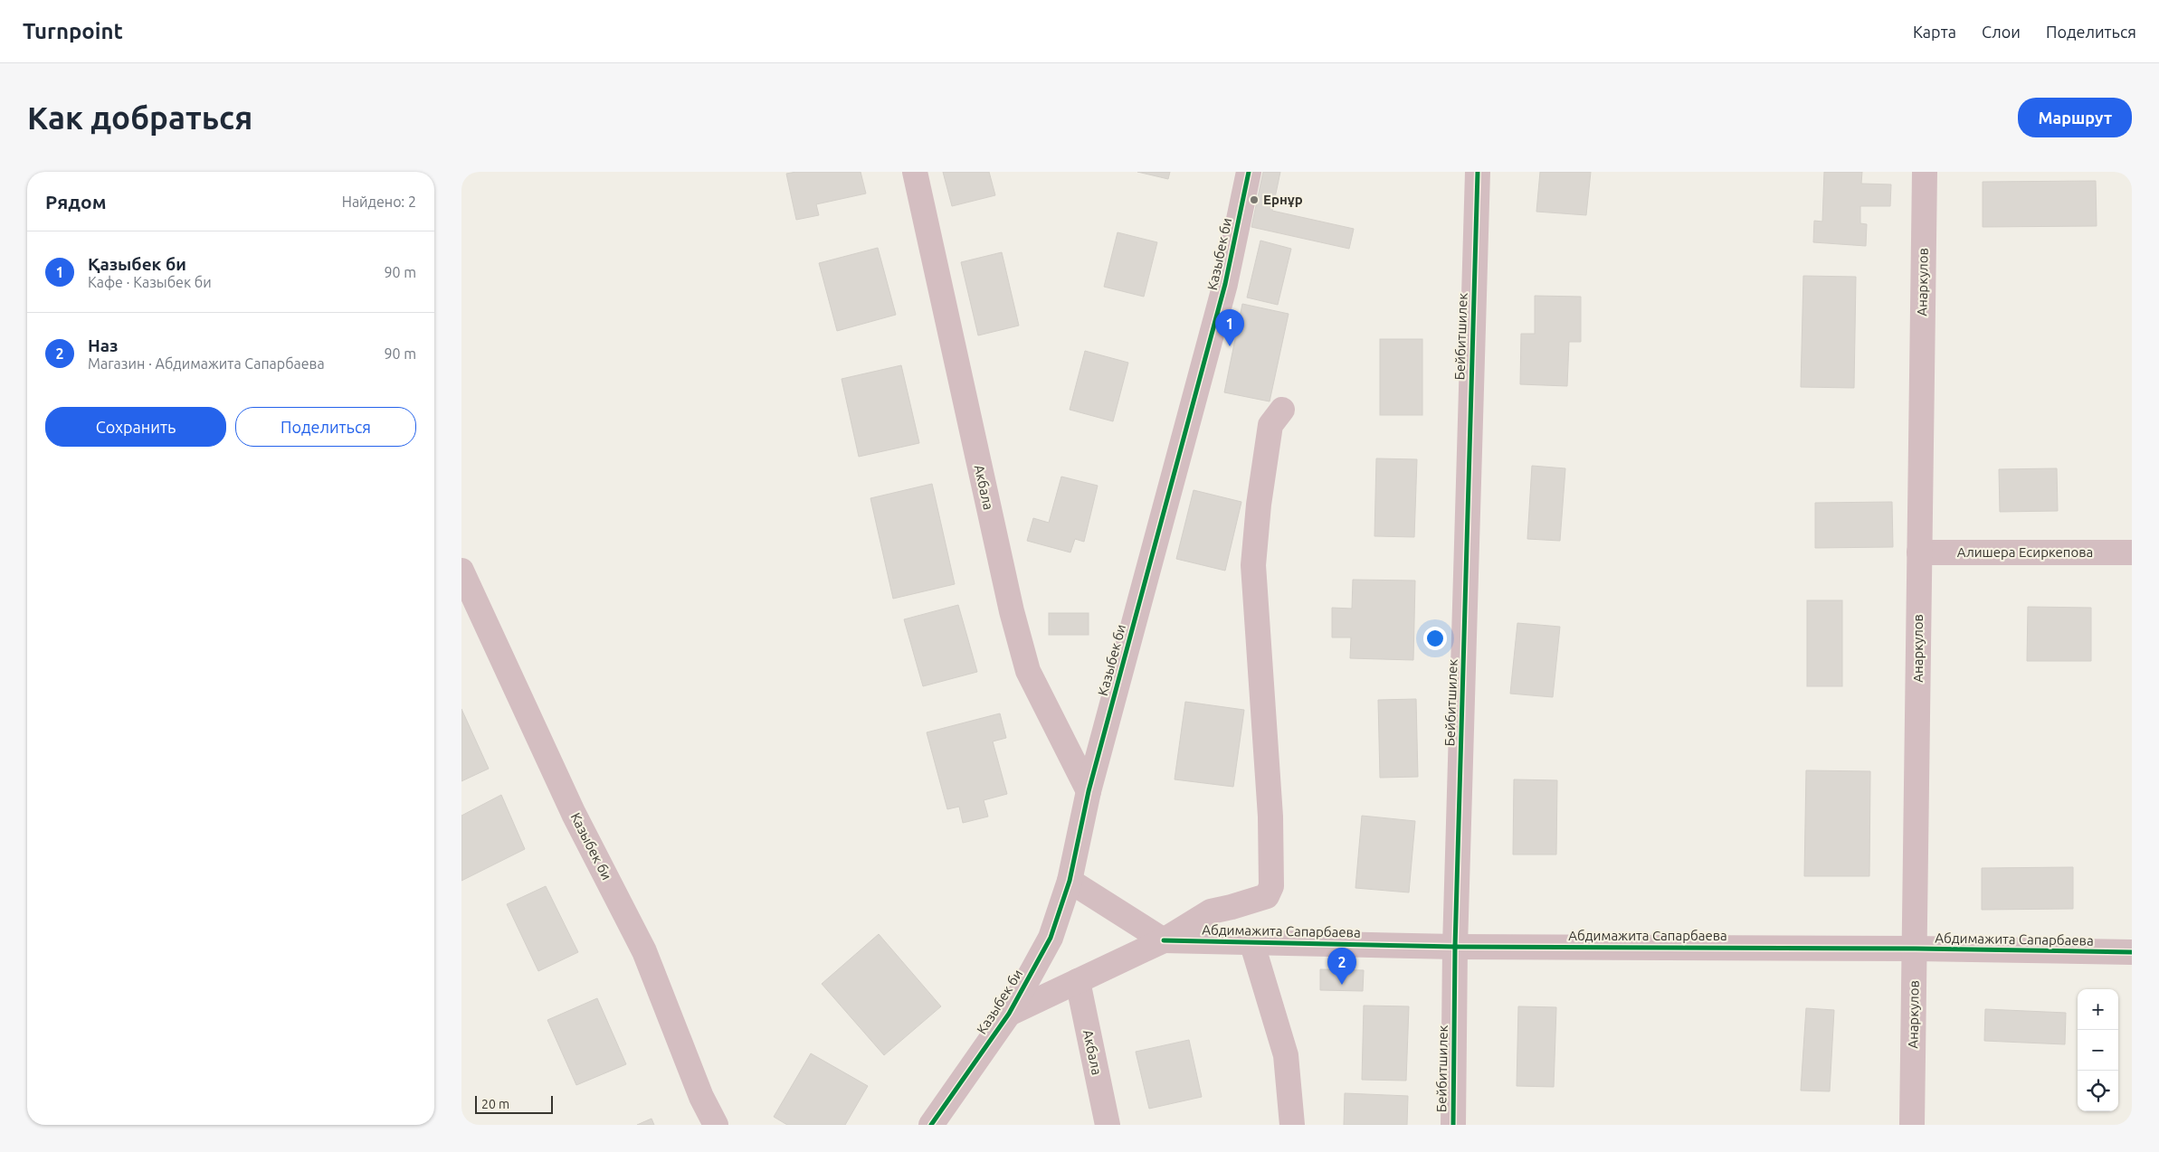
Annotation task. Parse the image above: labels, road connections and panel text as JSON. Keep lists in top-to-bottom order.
{
  "streets": {
    "street": [
      "Казыбек би",
      "Анаркулов",
      "Бейбитшилек",
      "Акбала",
      "Алишера Есиркепова",
      "Абдимажита Сапарбаева"
    ]
  },
  "crossings": [
    ["Казыбек би", "Акбала"],
    ["Анаркулов", "Алишера Есиркепова"],
    ["Анаркулов", "Абдимажита Сапарбаева"],
    ["Бейбитшилек", "Абдимажита Сапарбаева"]
  ],
  "places": ["Ернұр"],
  "scale_bar": "20 m",
  "page": {
    "header": "Turnpoint",
    "nav": ["Карта", "Слои", "Поделиться"],
    "buttons": [
      "Маршрут",
      ["Сохранить", "Поделиться"]
    ],
    "title": "Как добраться",
    "heading": ["Рядом", "Найдено: 2"],
    "list": [
      {
        "mark": "1",
        "name": "Қазыбек би",
        "note": "Кафе · Казыбек би",
        "value": "90 m"
      },
      {
        "mark": "2",
        "name": "Наз",
        "note": "Магазин · Абдимажита Сапарбаева",
        "value": "90 m"
      }
    ],
    "pins": ["1", "2"],
    "map_buttons": ["+", "−"],
    "scale": "20 m"
  }
}
